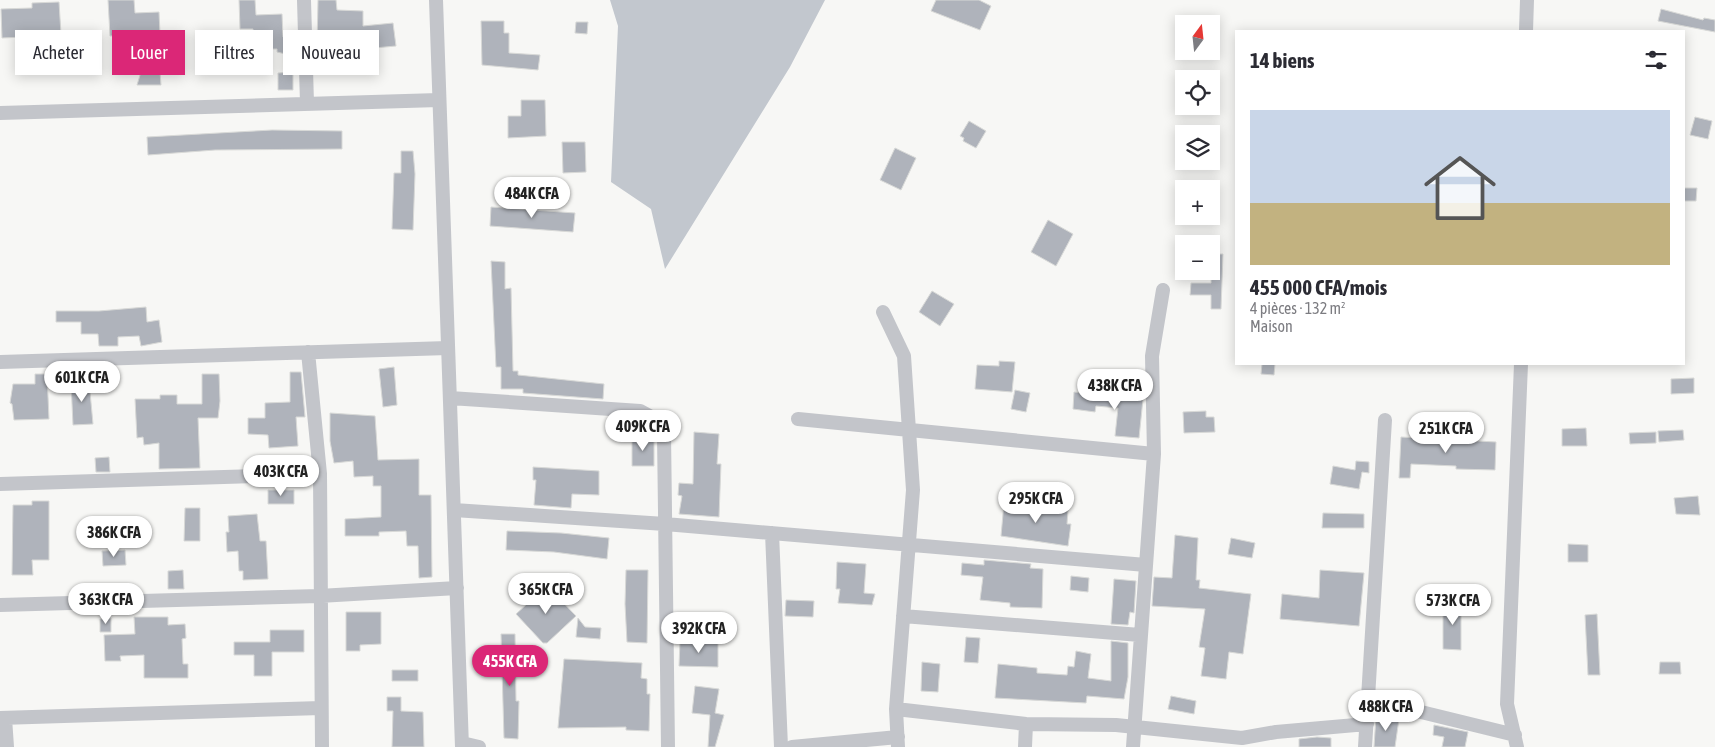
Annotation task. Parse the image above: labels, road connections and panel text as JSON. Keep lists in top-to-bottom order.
{
  "north": "top",
  "page": {
    "map_buttons": ["+", "−"],
    "chip": [
      "Acheter",
      "Louer",
      "Filtres",
      "Nouveau"
    ],
    "heading": "14 biens",
    "list": [
      {
        "name": "455 000 CFA/mois",
        "note": "4 pièces · 132 m² · Maison"
      }
    ],
    "price": [
      "484K CFA",
      "601K CFA",
      "438K CFA",
      "409K CFA",
      "251K CFA",
      "403K CFA",
      "295K CFA",
      "386K CFA",
      "365K CFA",
      "363K CFA",
      "573K CFA",
      "392K CFA",
      "455K CFA",
      "488K CFA"
    ]
  }
}
